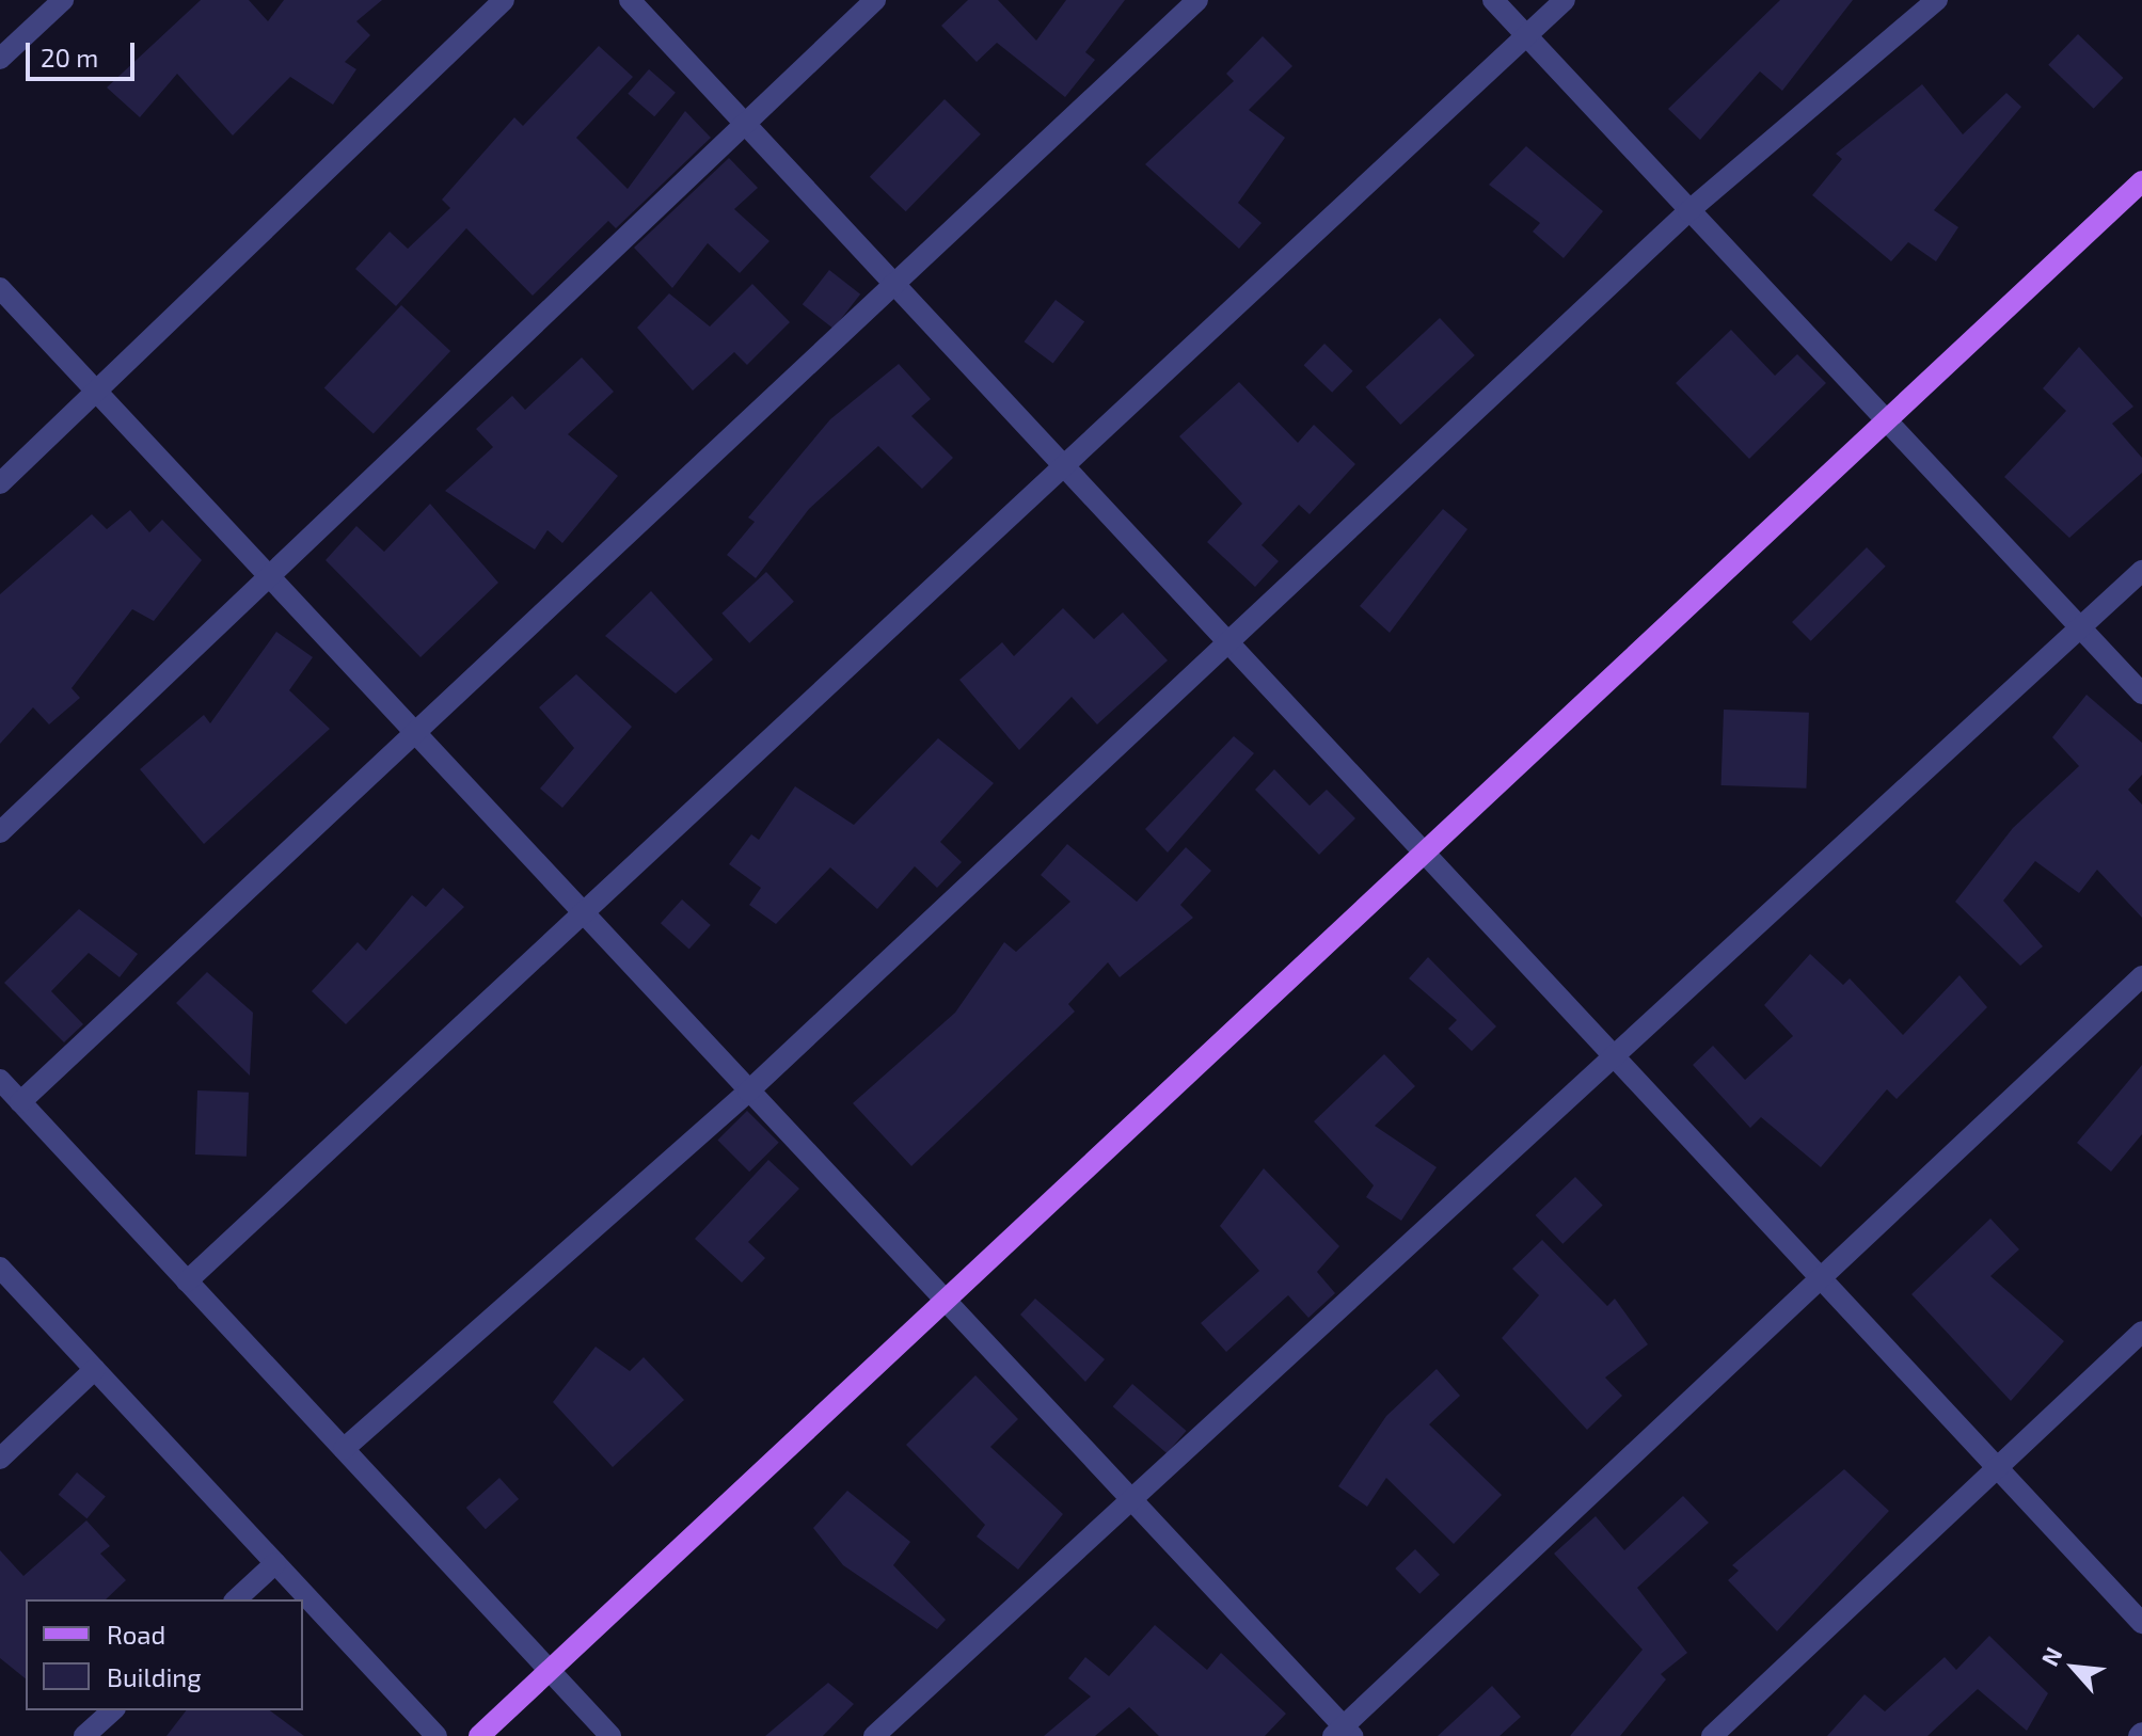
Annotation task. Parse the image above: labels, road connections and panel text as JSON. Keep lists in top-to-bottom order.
{
  "legend": ["Road", "Building"],
  "scale_bar": "20 m",
  "north": "top left"
}
